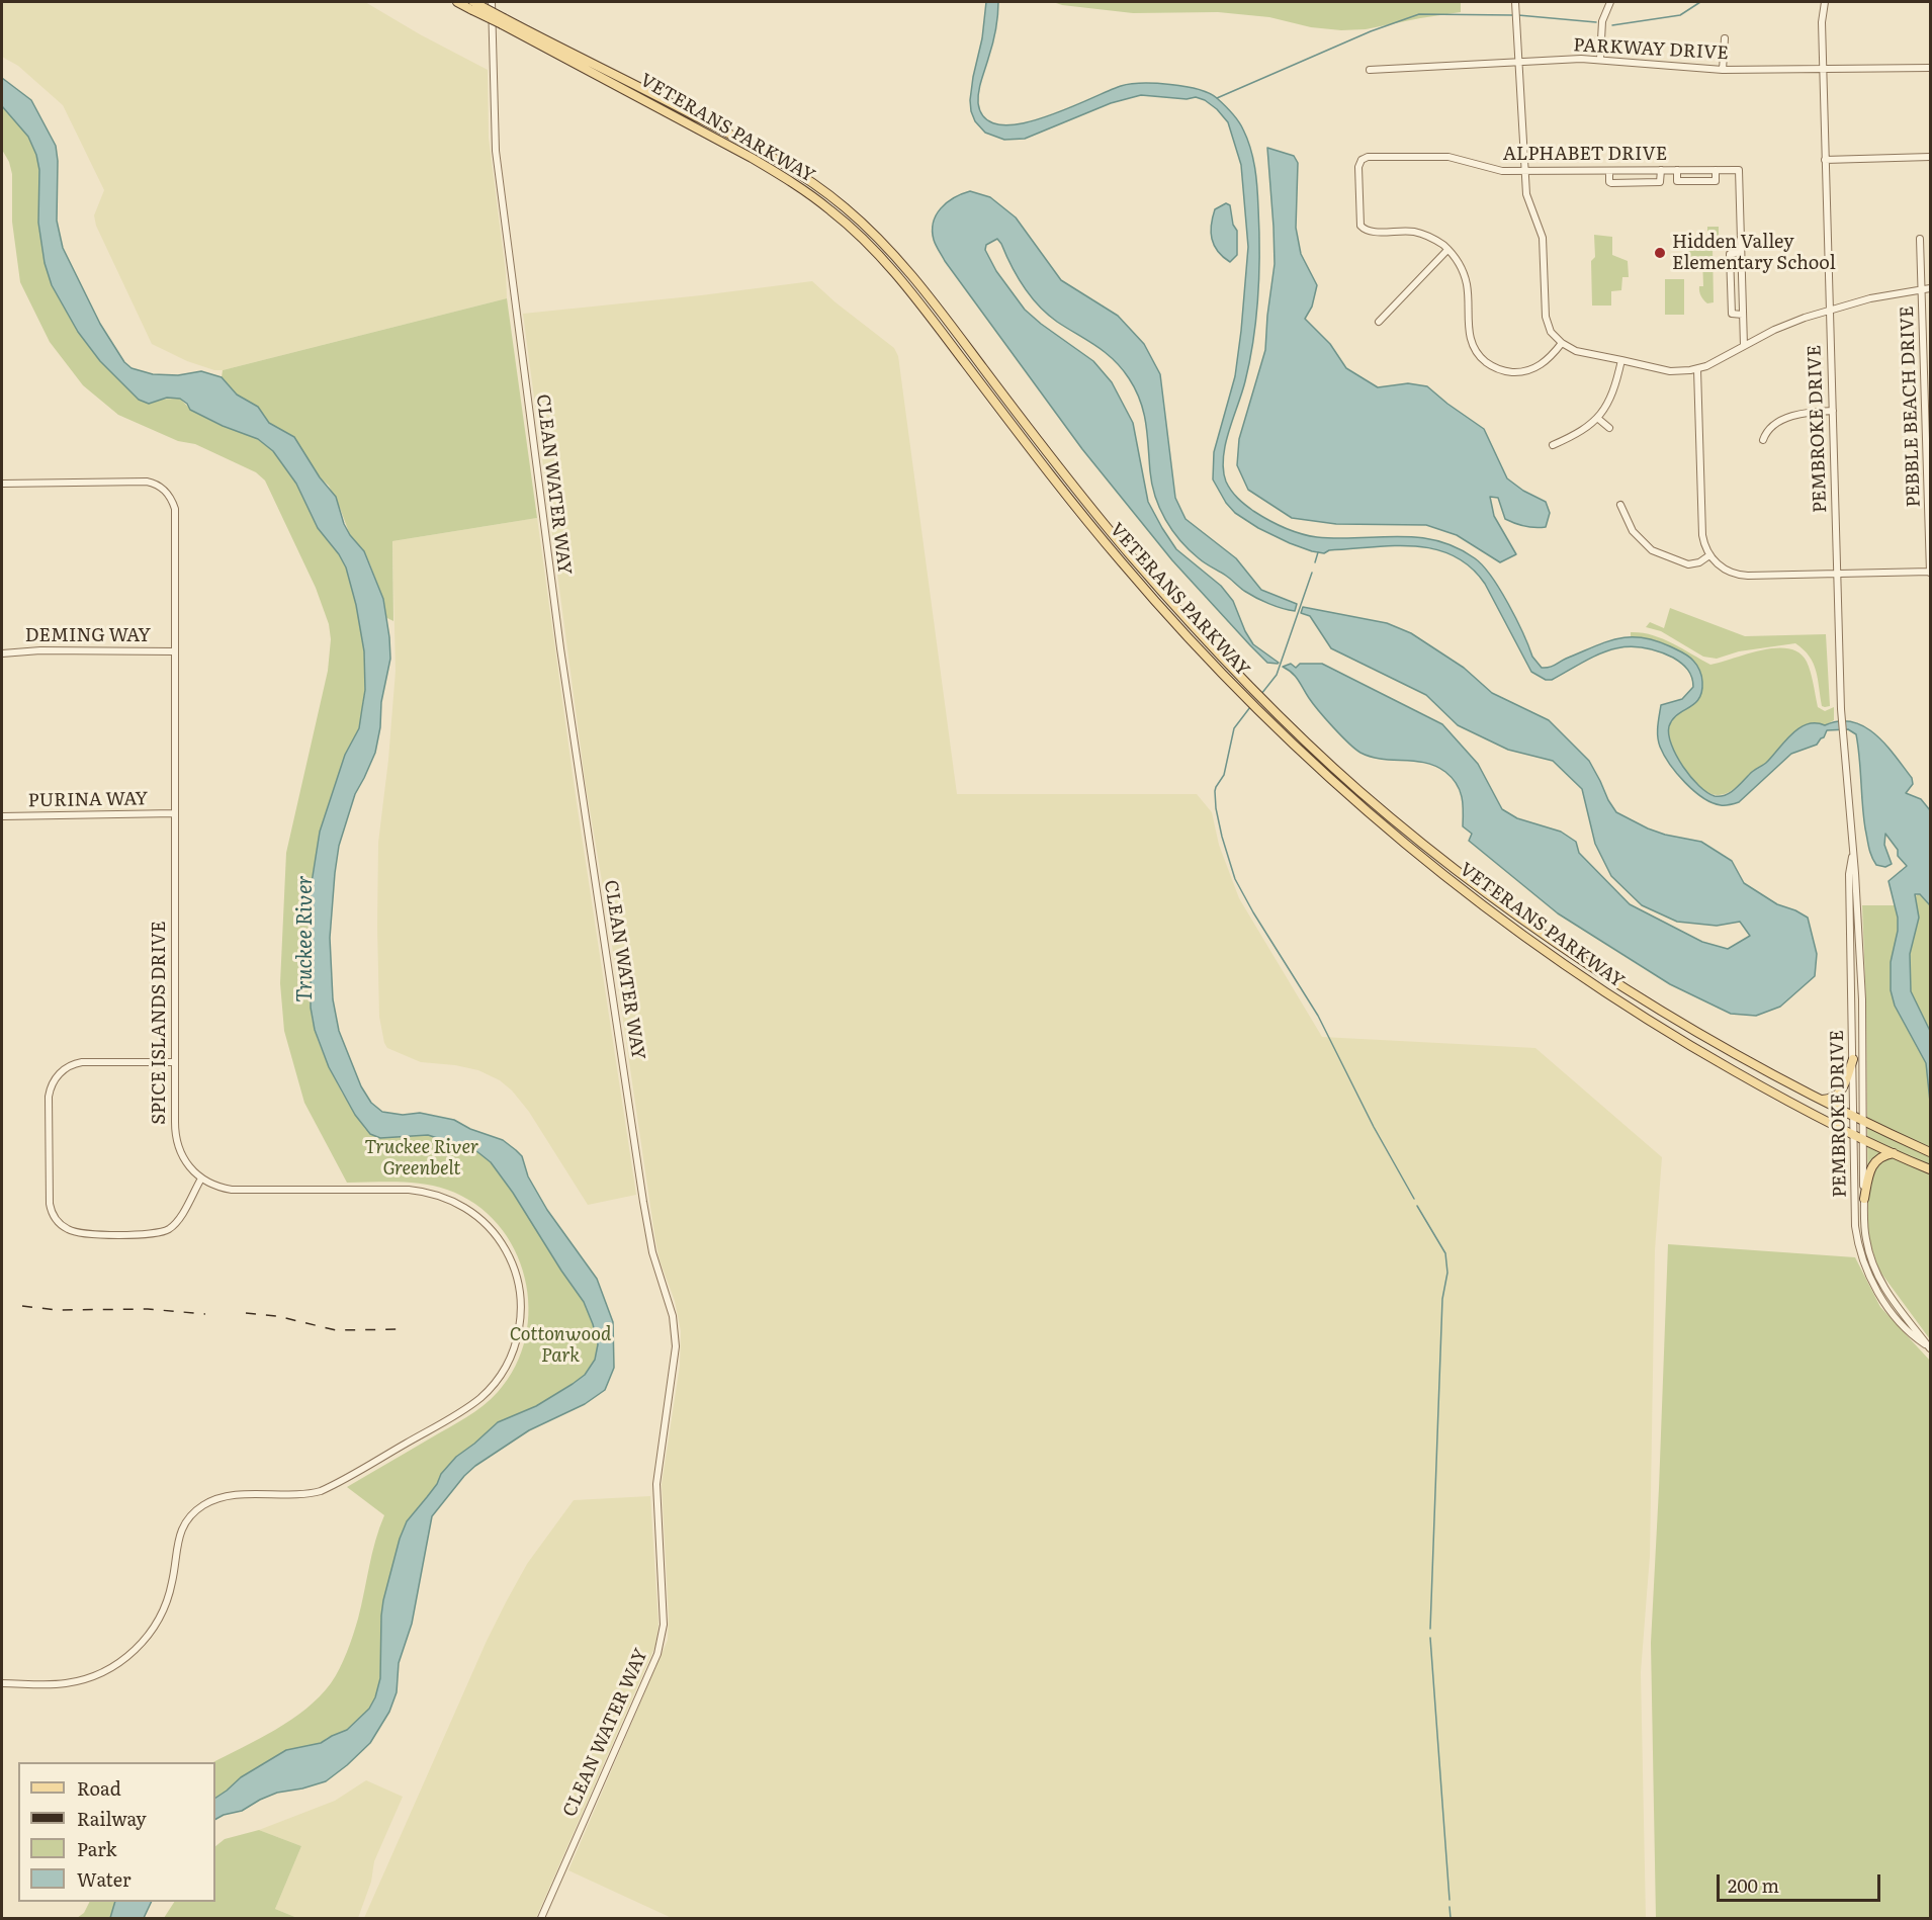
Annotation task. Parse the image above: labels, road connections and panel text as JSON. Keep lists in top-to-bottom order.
{
  "streets": {
    "main road": ["VETERANS PARKWAY"],
    "street": [
      "PARKWAY DRIVE",
      "ALPHABET DRIVE",
      "PEBBLE BEACH DRIVE",
      "PEMBROKE DRIVE",
      "CLEAN WATER WAY",
      "DEMING WAY",
      "PURINA WAY",
      "SPICE ISLANDS DRIVE"
    ]
  },
  "crossings": [
    ["PARKWAY DRIVE", "PEMBROKE DRIVE"],
    ["VETERANS PARKWAY", "PEMBROKE DRIVE"],
    ["DEMING WAY", "SPICE ISLANDS DRIVE"],
    ["PURINA WAY", "SPICE ISLANDS DRIVE"]
  ],
  "water": ["Truckee River"],
  "parks": ["Truckee River Greenbelt", "Cottonwood Park"],
  "places": ["Hidden Valley Elementary School"],
  "legend": [
    "Road",
    "Railway",
    "Park",
    "Water"
  ],
  "scale_bar": "200 m"
}
